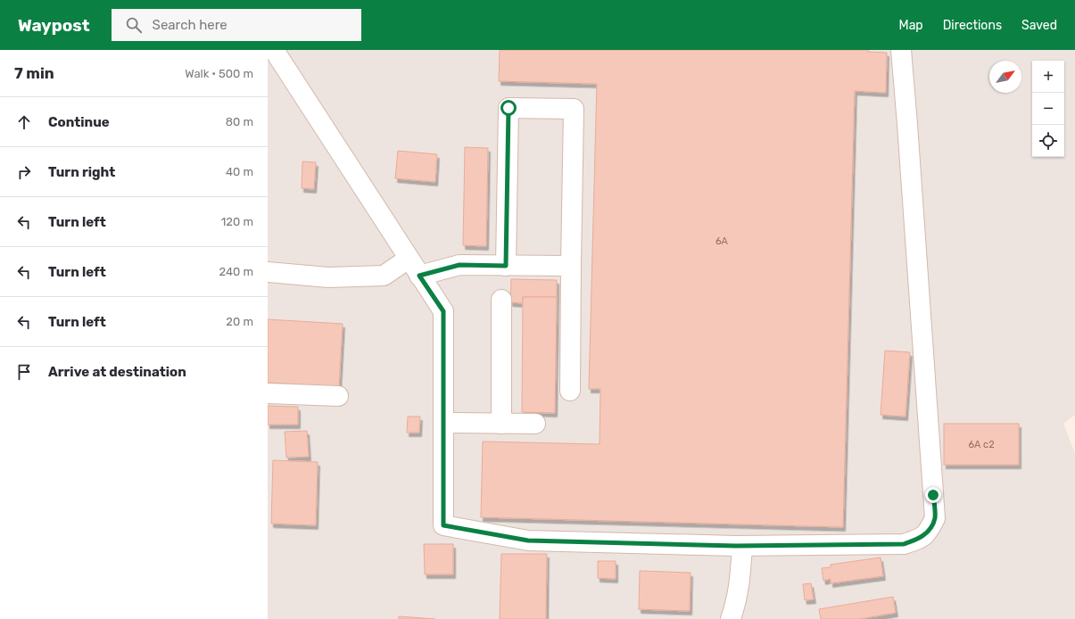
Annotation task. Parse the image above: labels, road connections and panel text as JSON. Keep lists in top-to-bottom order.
{
  "house_numbers": ["6А", "6А с2"],
  "north": "top right",
  "page": {
    "header": "Waypost",
    "search": "Search here",
    "nav": ["Map", "Directions", "Saved"],
    "heading": ["7 min", "Walk · 500 m"],
    "map_buttons": ["+", "−"],
    "list": [
      ["Continue", "80 m"],
      ["Turn right", "40 m"],
      ["Turn left", "120 m"],
      ["Turn left", "240 m"],
      ["Turn left", "20 m"],
      "Arrive at destination"
    ]
  }
}
